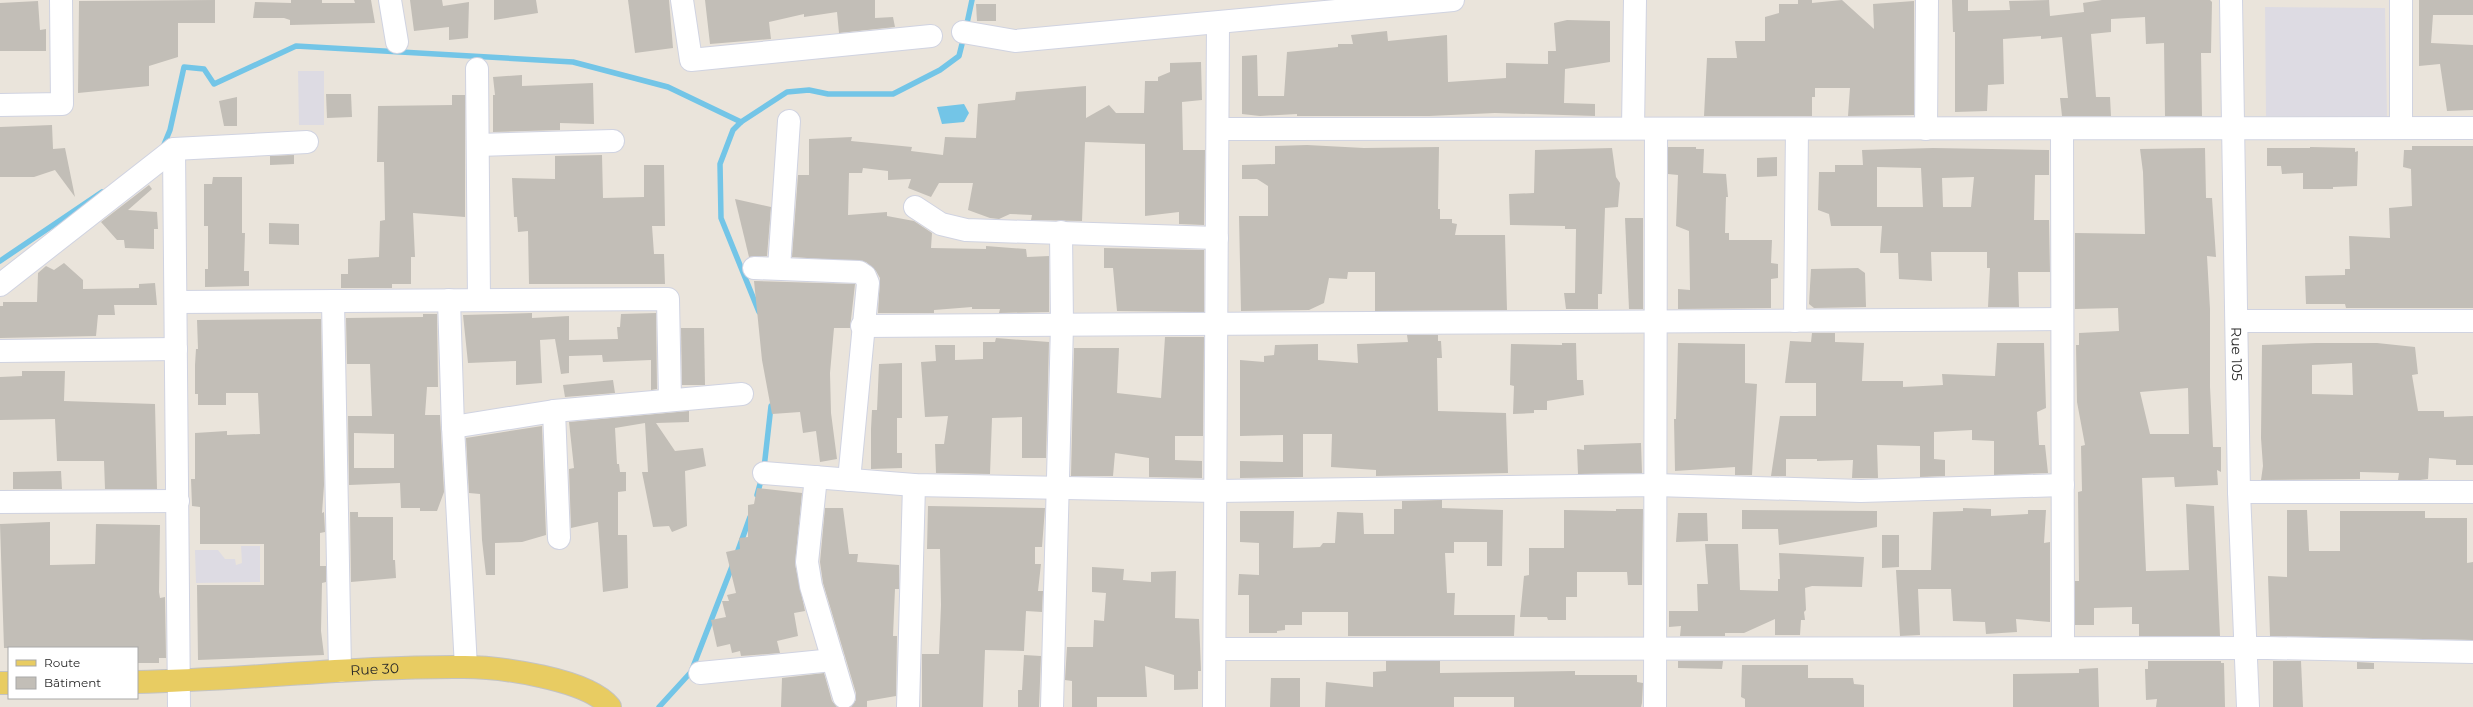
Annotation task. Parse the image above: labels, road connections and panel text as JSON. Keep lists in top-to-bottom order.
{
  "streets": {
    "main road": ["Rue 30"],
    "street": ["Rue 105"]
  },
  "legend": ["Route", "Bâtiment"]
}
